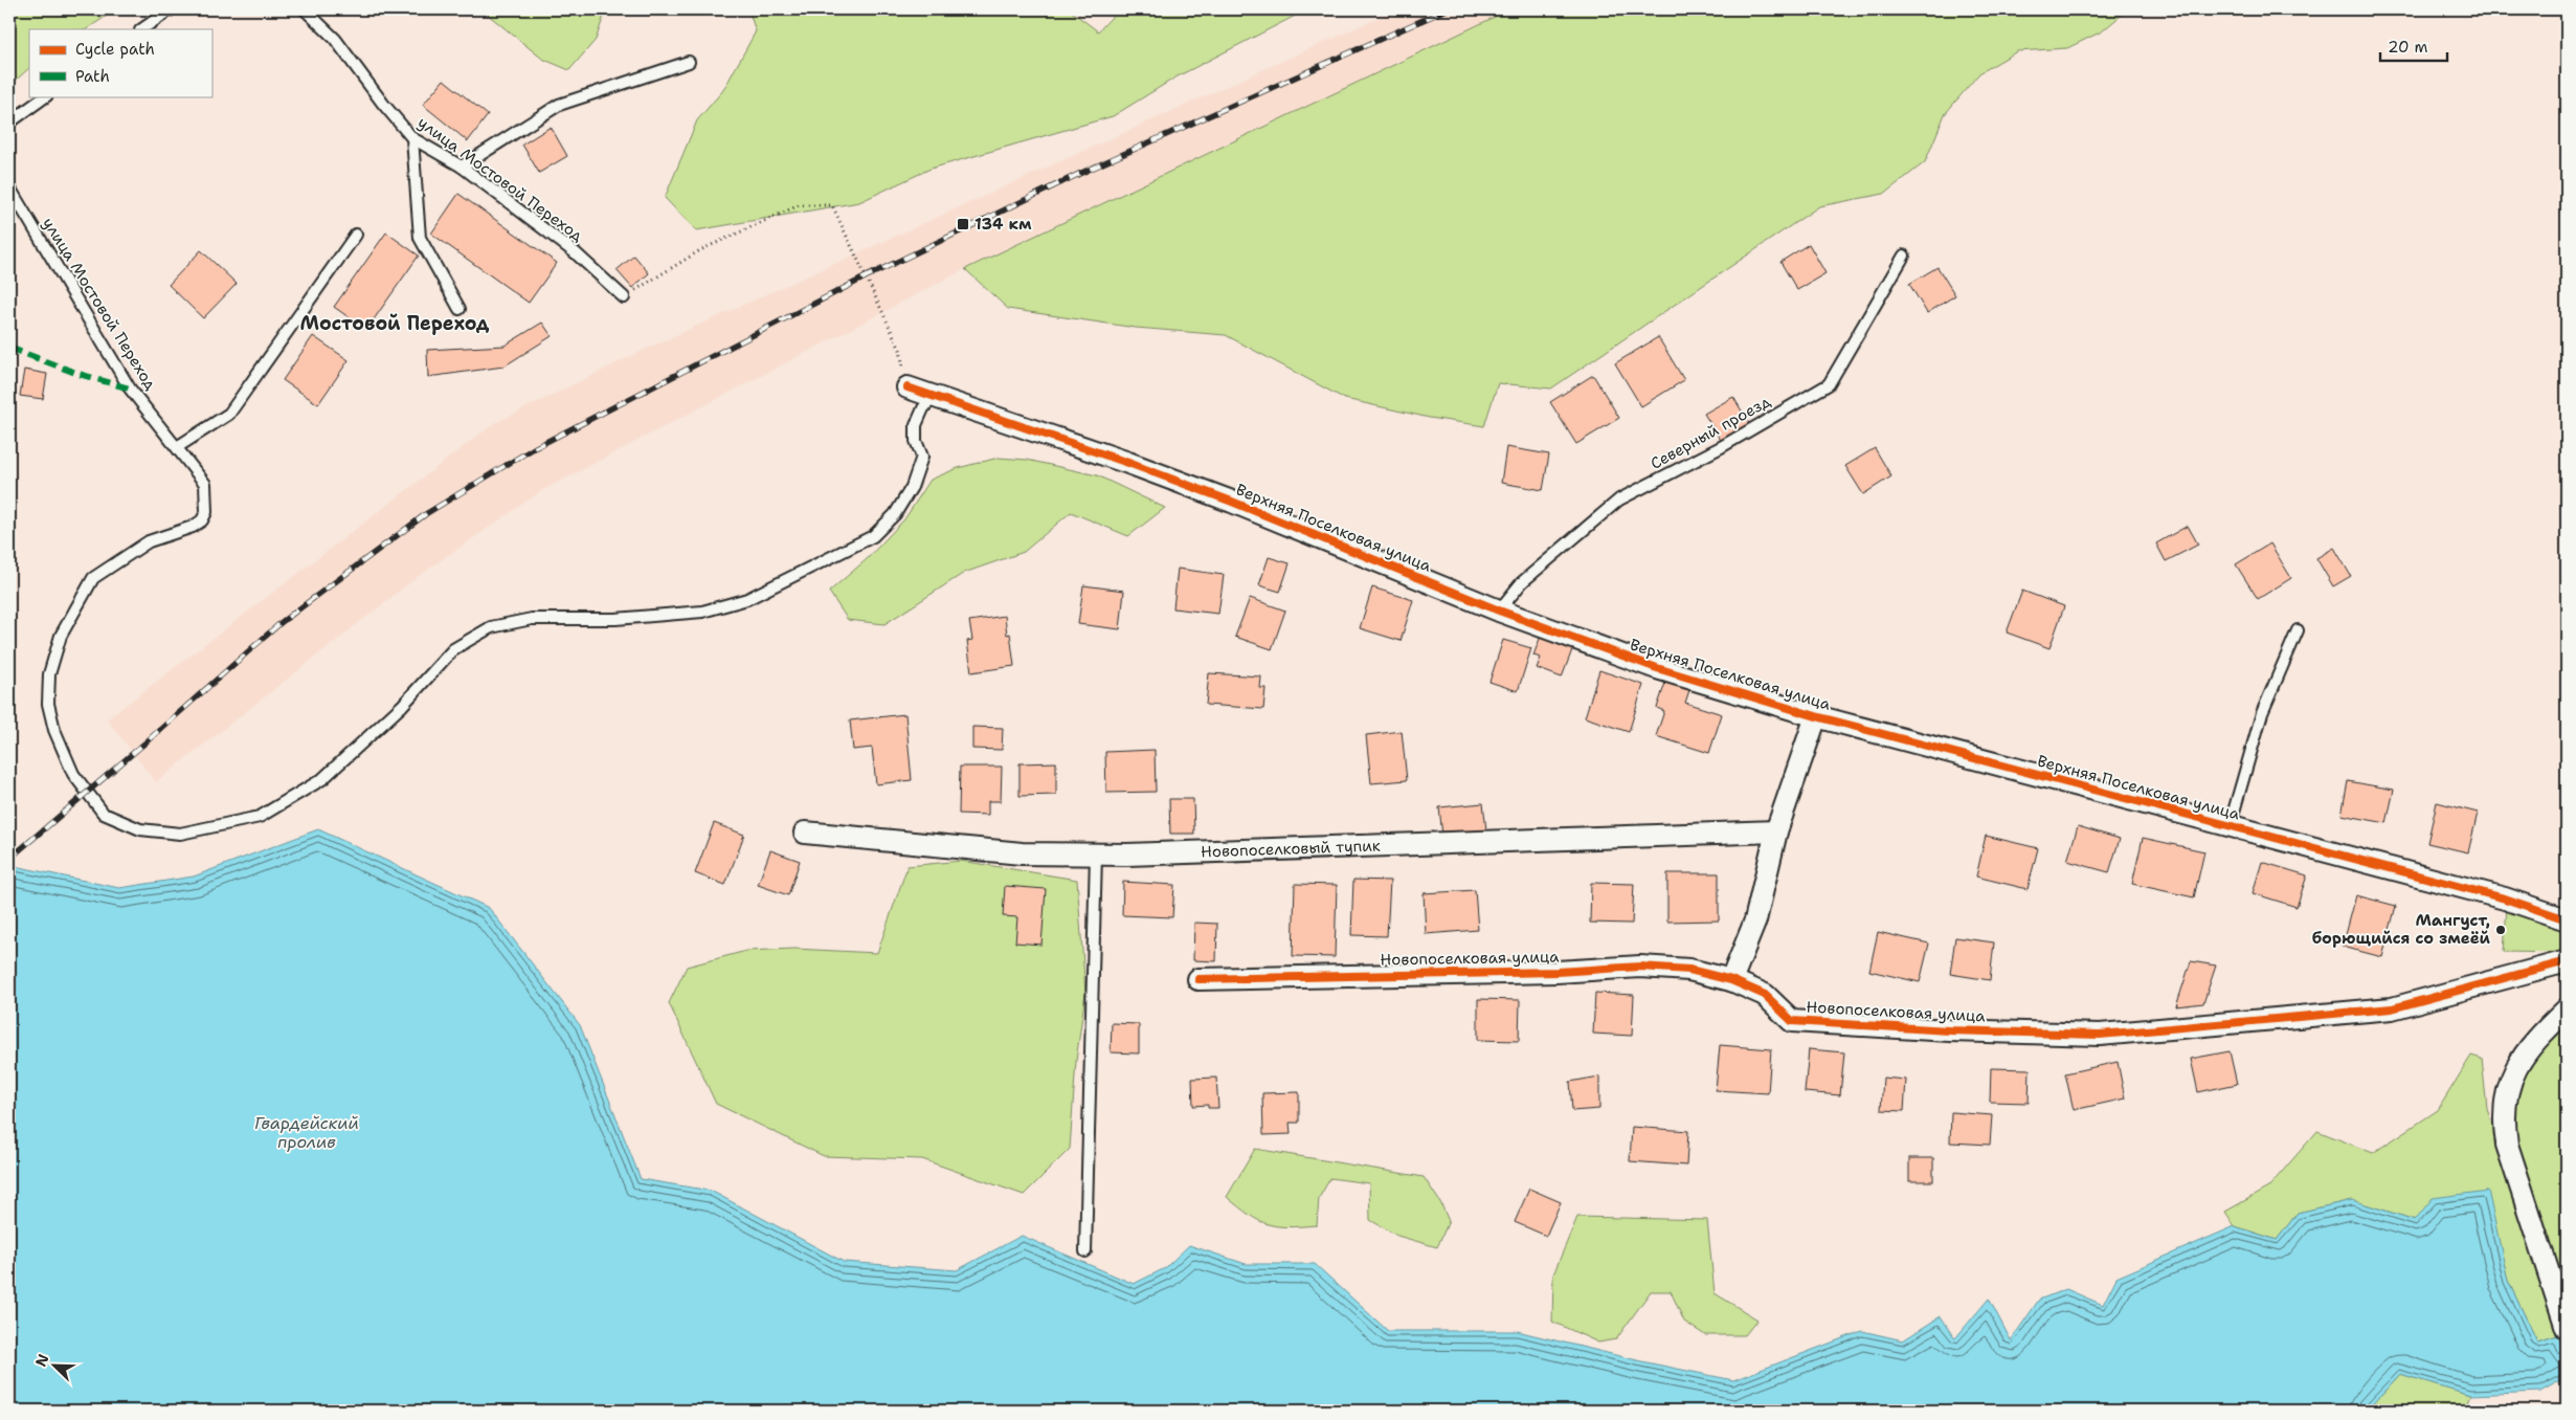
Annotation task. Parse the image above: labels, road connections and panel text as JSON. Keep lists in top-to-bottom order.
{
  "streets": {
    "street": ["Верхняя Поселковая улица", "Новопоселковый тупик", "Новопоселковая улица"],
    "lane": ["улица Мостовой Переход", "Северный проезд"]
  },
  "crossings": [
    ["улица Мостовой Переход", "Верхняя Поселковая улица"],
    ["Северный проезд", "Верхняя Поселковая улица"]
  ],
  "districts": ["Мостовой Переход"],
  "water": ["Гвардейский пролив"],
  "places": {
    "transit": ["134 км"],
    "other": ["Мангуст, борющийся со змеёй"]
  },
  "legend": ["Cycle path", "Path"],
  "scale_bar": "20 m",
  "north": "top left"
}
